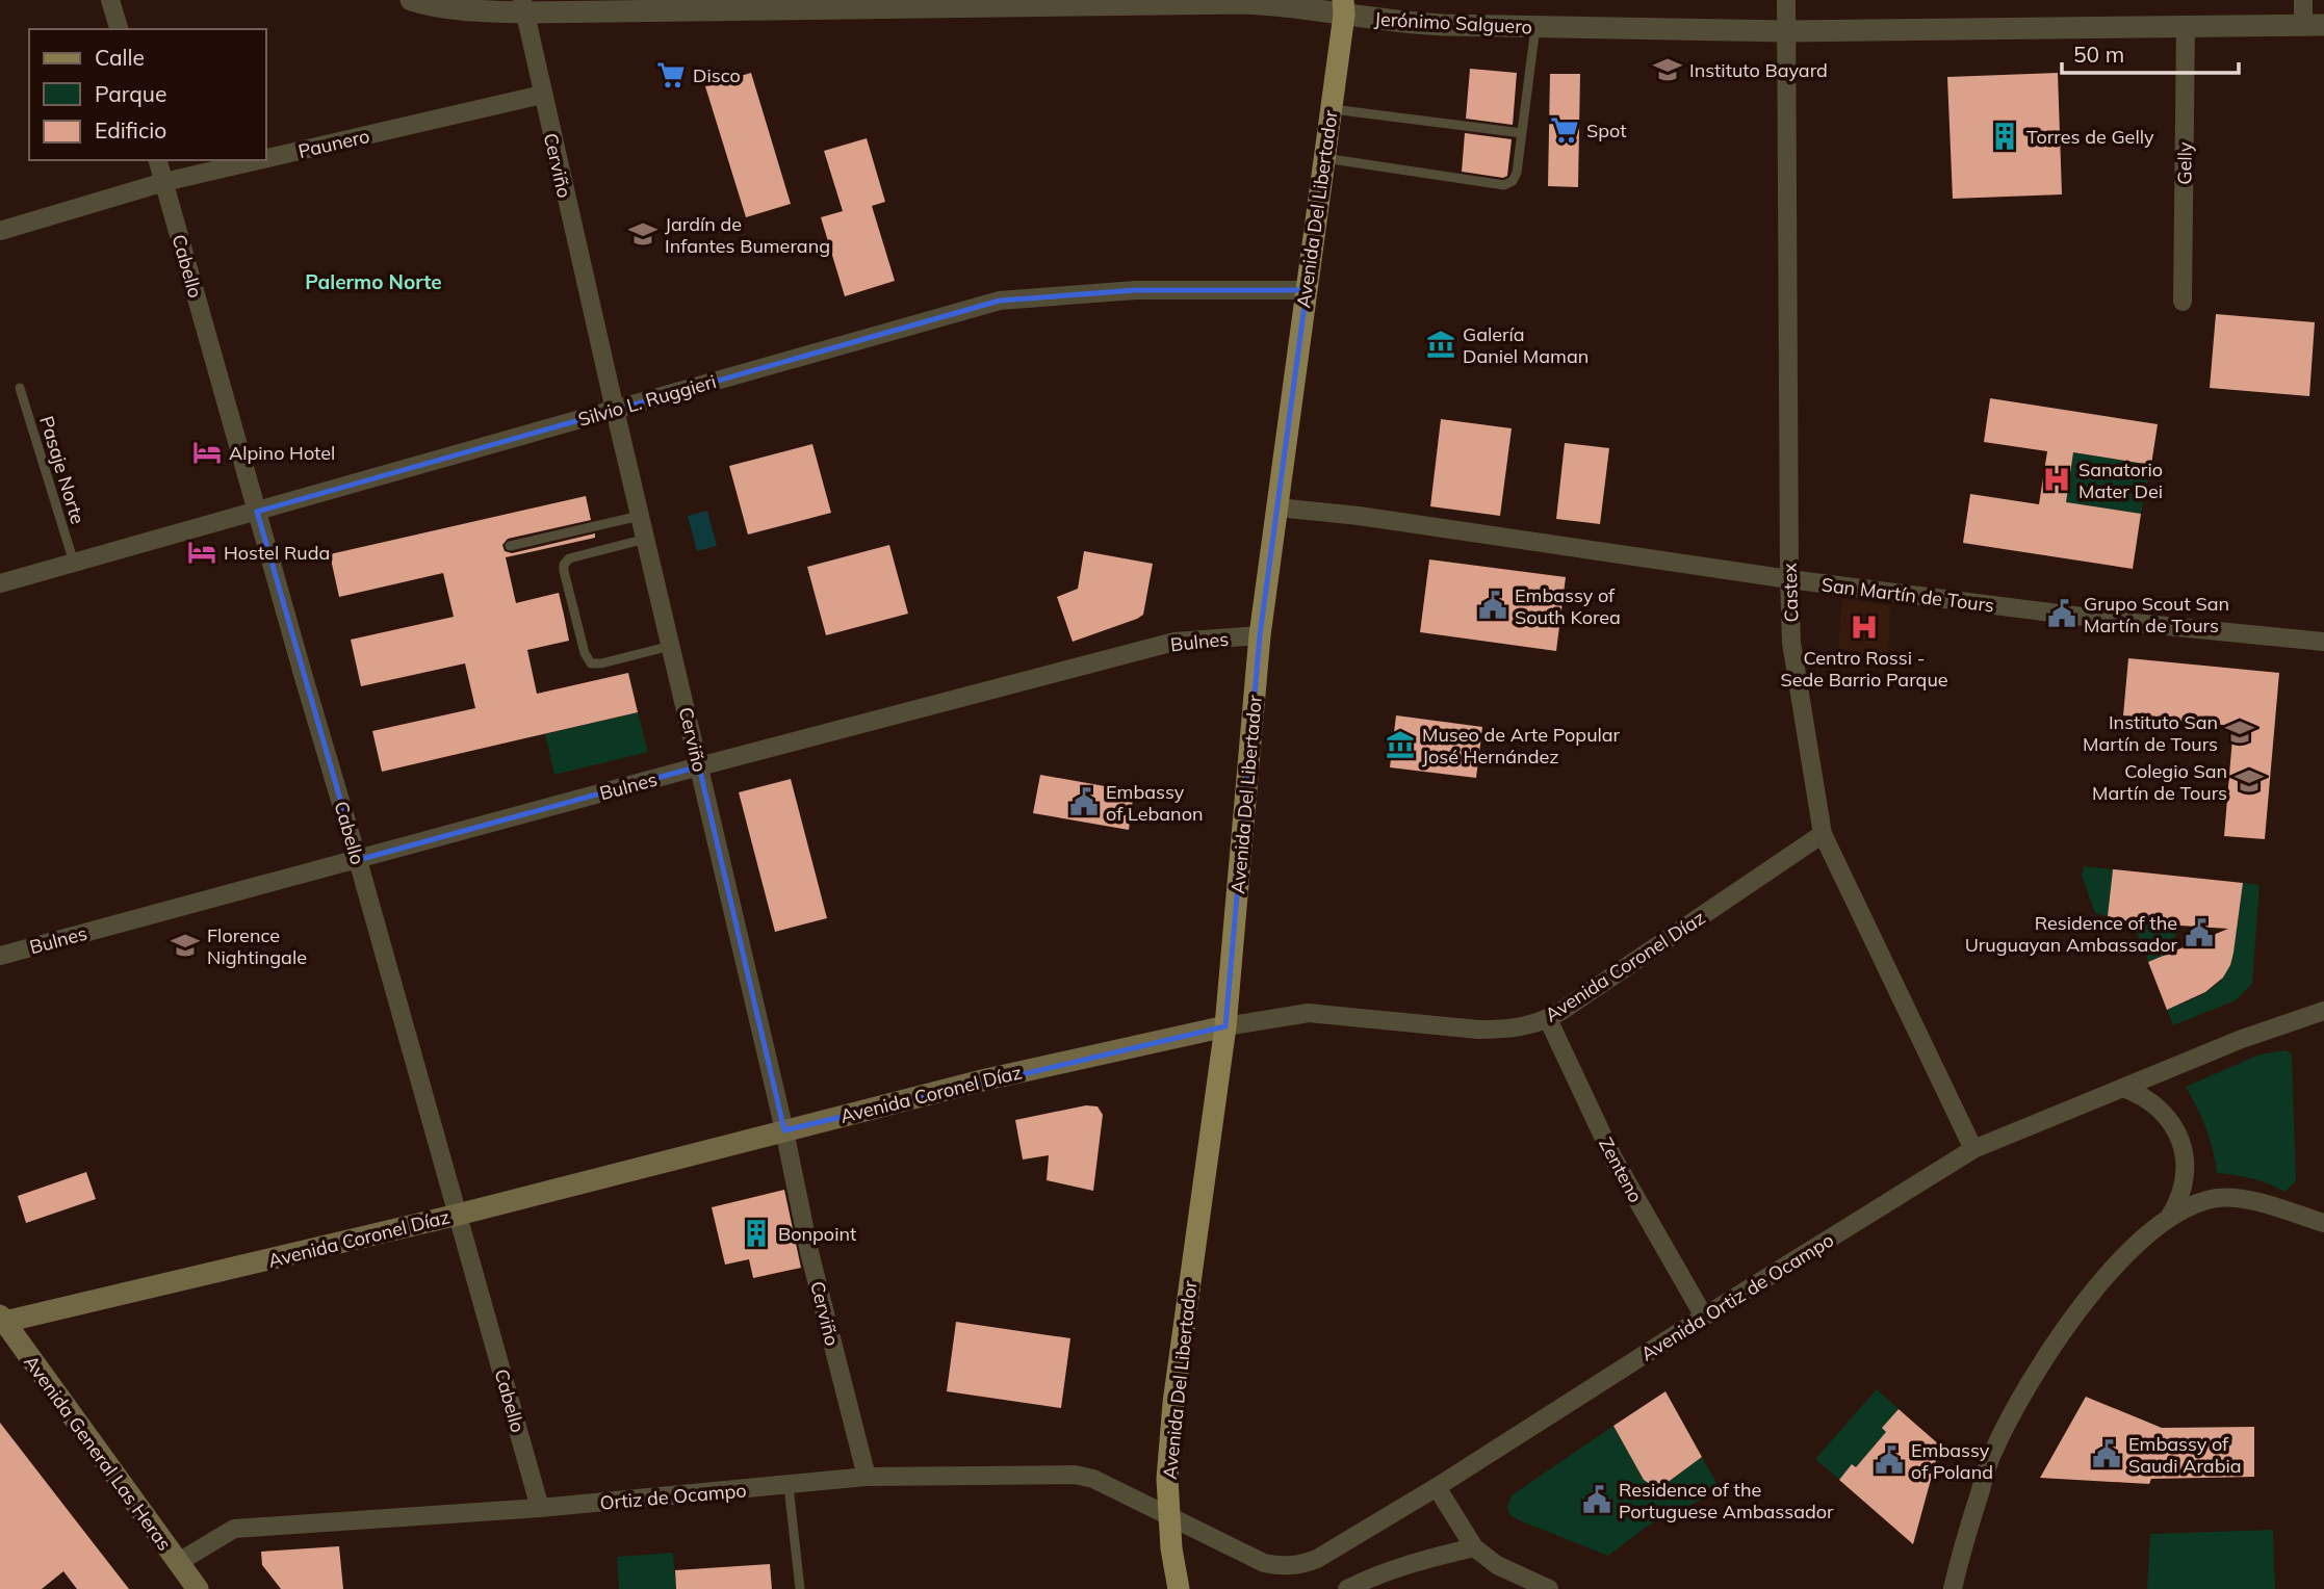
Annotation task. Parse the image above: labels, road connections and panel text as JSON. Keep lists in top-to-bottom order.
{
  "streets": {
    "main road": ["Avenida Del Libertador", "Avenida Coronel Díaz", "Avenida General Las Heras"],
    "street": [
      "Jerónimo Salguero",
      "Paunero",
      "Gelly",
      "Cerviño",
      "Cabello",
      "Silvio L. Ruggieri",
      "Castex",
      "San Martín de Tours",
      "Bulnes",
      "Zenteno",
      "Avenida Ortiz de Ocampo",
      "Ortiz de Ocampo"
    ],
    "lane": ["Pasaje Norte"]
  },
  "crossings": [
    ["Jerónimo Salguero", "Gelly"],
    ["Jerónimo Salguero", "Cerviño"],
    ["Jerónimo Salguero", "Avenida Del Libertador"],
    ["Jerónimo Salguero", "Castex"],
    ["Paunero", "Cerviño"],
    ["Paunero", "Cabello"],
    ["Cerviño", "Silvio L. Ruggieri"],
    ["Cerviño", "Bulnes"],
    ["Cerviño", "Avenida Coronel Díaz"],
    ["Cerviño", "Ortiz de Ocampo"],
    ["Avenida Del Libertador", "Silvio L. Ruggieri"],
    ["Avenida Del Libertador", "San Martín de Tours"],
    ["Avenida Del Libertador", "Bulnes"],
    ["Avenida Del Libertador", "Avenida Coronel Díaz"],
    ["Avenida Del Libertador", "Avenida Ortiz de Ocampo"],
    ["Avenida Del Libertador", "Ortiz de Ocampo"],
    ["Cabello", "Silvio L. Ruggieri"],
    ["Cabello", "Bulnes"],
    ["Cabello", "Avenida Coronel Díaz"],
    ["Cabello", "Ortiz de Ocampo"],
    ["Silvio L. Ruggieri", "Pasaje Norte"],
    ["Castex", "San Martín de Tours"],
    ["Castex", "Avenida Coronel Díaz"],
    ["Castex", "Avenida Ortiz de Ocampo"],
    ["Avenida Coronel Díaz", "Zenteno"],
    ["Avenida Coronel Díaz", "Avenida General Las Heras"],
    ["Zenteno", "Avenida Ortiz de Ocampo"],
    ["Avenida Ortiz de Ocampo", "Ortiz de Ocampo"],
    ["Avenida General Las Heras", "Ortiz de Ocampo"]
  ],
  "districts": ["Palermo Norte"],
  "places": {
    "school or university": [
      "Instituto Bayard",
      "Jardín de Infantes Bumerang",
      "Instituto San Martín de Tours",
      "Colegio San Martín de Tours",
      "Florence Nightingale"
    ],
    "supermarket": ["Disco", "Spot"],
    "building": ["Torres de Gelly", "Bonpoint"],
    "museum": ["Galería Daniel Maman", "Museo de Arte Popular José Hernández"],
    "hotel": ["Alpino Hotel", "Hostel Ruda"],
    "hospital": ["Sanatorio Mater Dei", "Centro Rossi - Sede Barrio Parque"],
    "public building": [
      "Embassy of South Korea",
      "Grupo Scout San Martín de Tours",
      "Embassy of Lebanon",
      "Residence of the Uruguayan Ambassador",
      "Embassy of Saudi Arabia",
      "Embassy of Poland",
      "Residence of the Portuguese Ambassador"
    ]
  },
  "legend": ["Calle", "Parque", "Edificio"],
  "scale_bar": "50 m"
}
